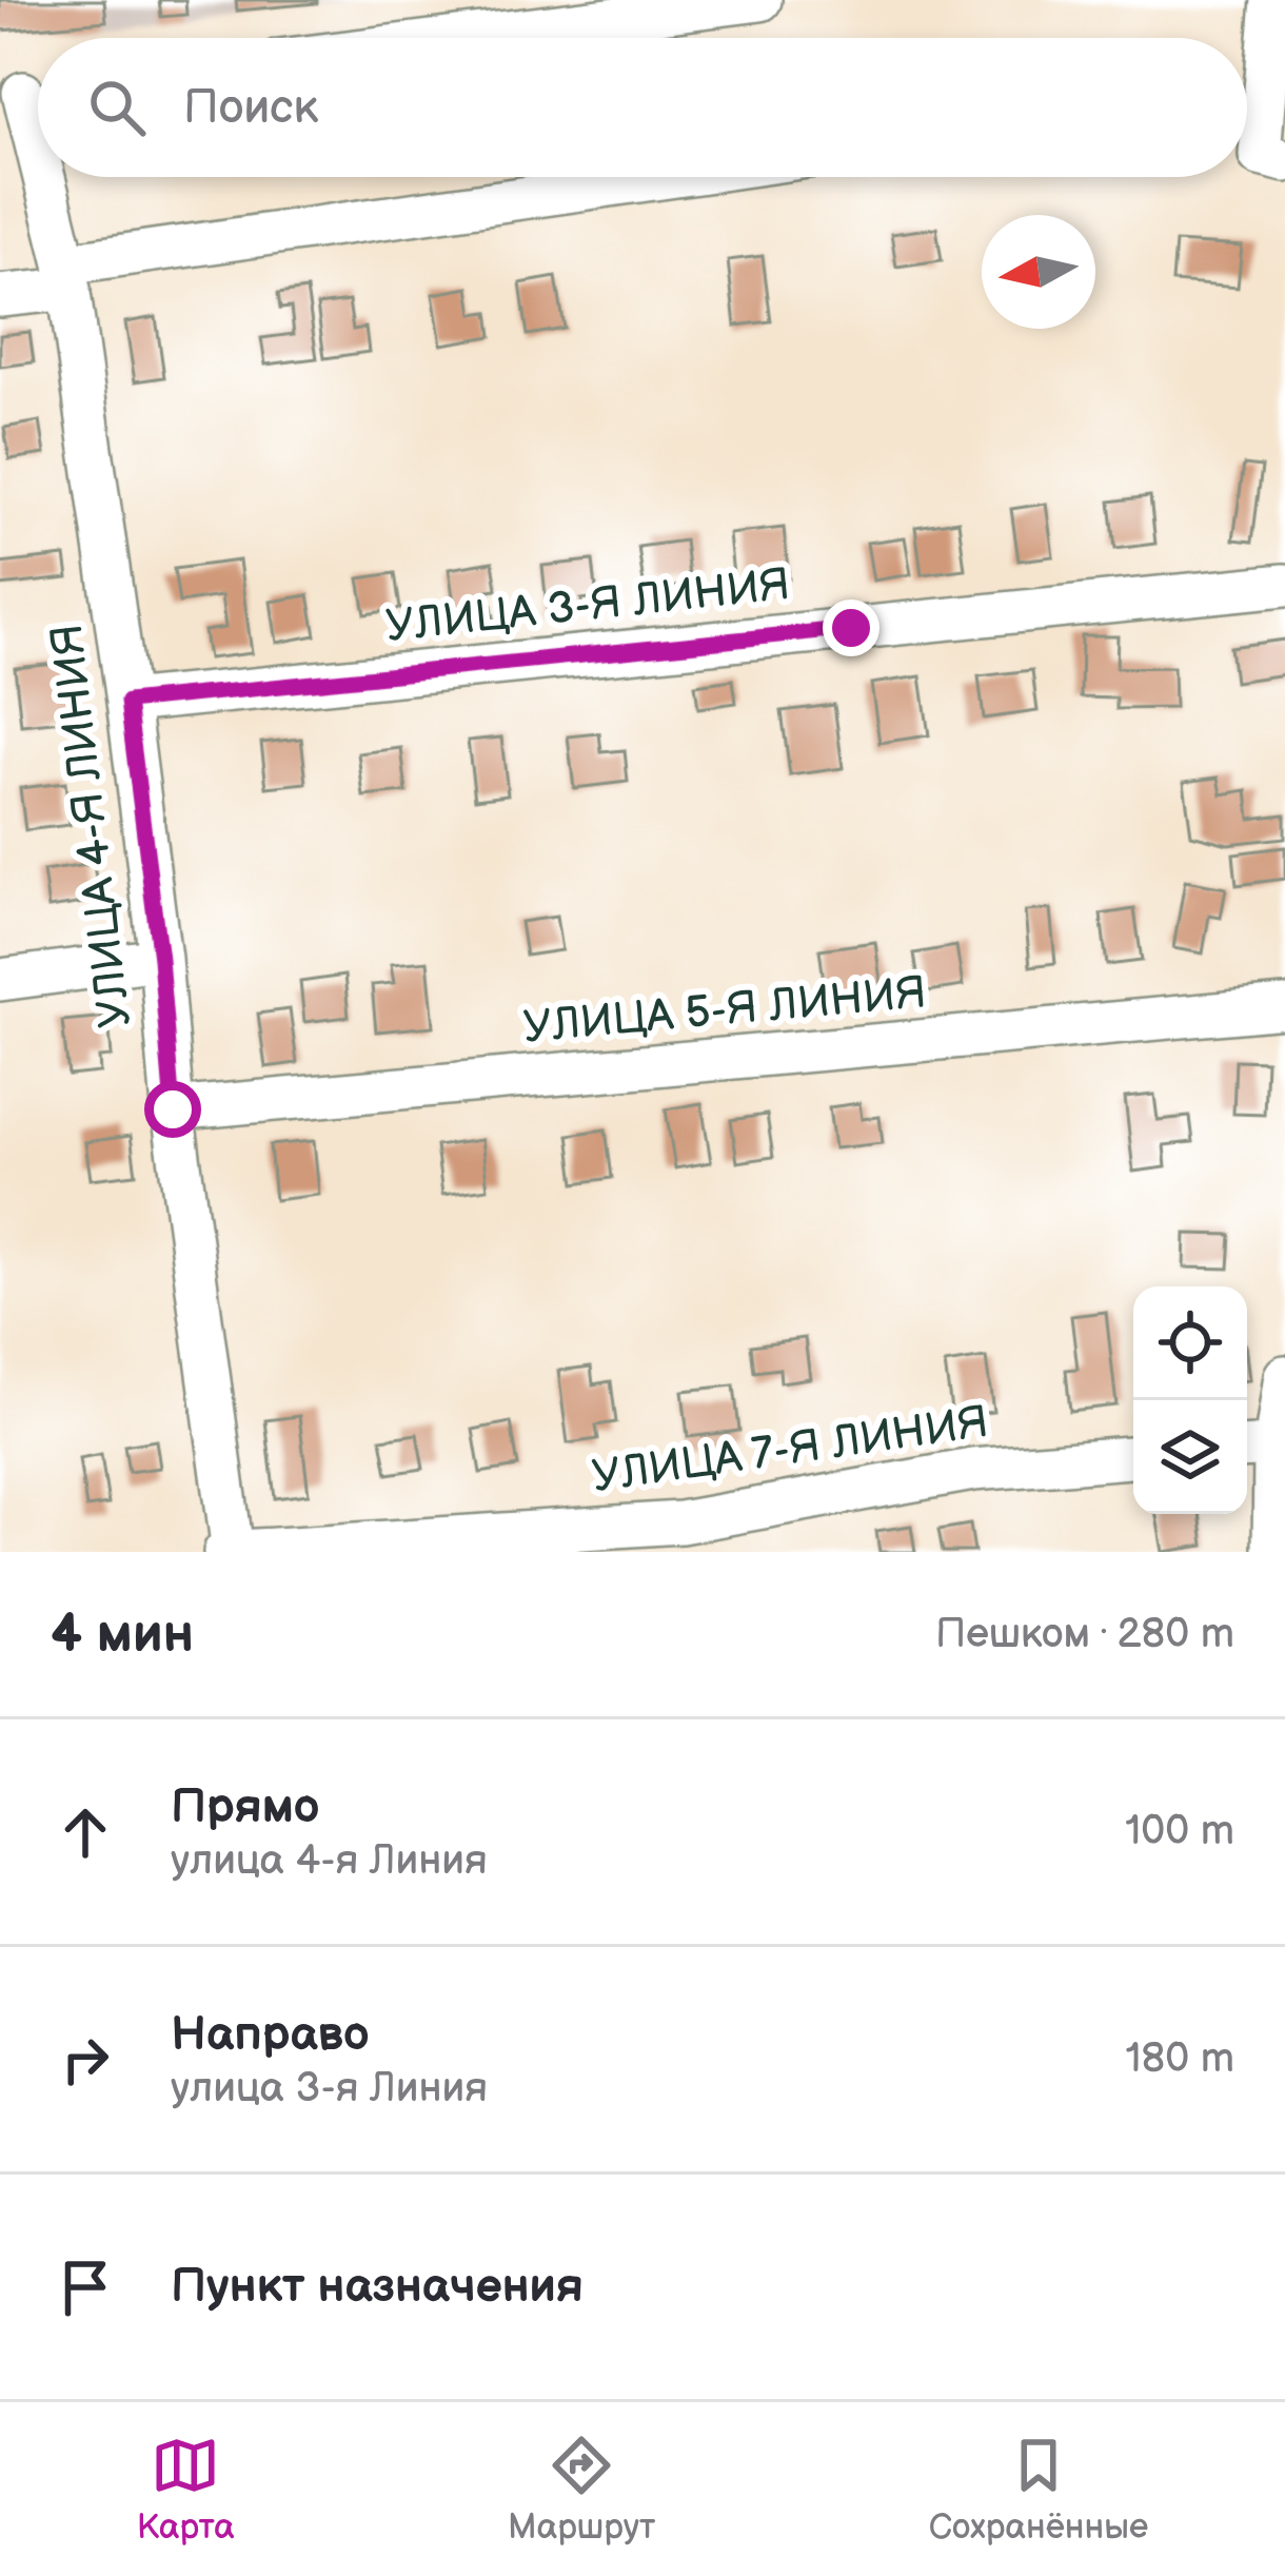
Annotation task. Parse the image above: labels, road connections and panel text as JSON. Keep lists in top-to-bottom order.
{
  "streets": {
    "street": [
      "УЛИЦА 3-Я ЛИНИЯ",
      "УЛИЦА 4-Я ЛИНИЯ",
      "УЛИЦА 5-Я ЛИНИЯ",
      "УЛИЦА 7-Я ЛИНИЯ"
    ]
  },
  "crossings": [
    ["УЛИЦА 3-Я ЛИНИЯ", "УЛИЦА 4-Я ЛИНИЯ"],
    ["УЛИЦА 4-Я ЛИНИЯ", "УЛИЦА 5-Я ЛИНИЯ"],
    ["УЛИЦА 4-Я ЛИНИЯ", "УЛИЦА 7-Я ЛИНИЯ"]
  ],
  "north": "left",
  "page": {
    "search": "Поиск",
    "heading": ["4 мин", "Пешком · 280 m"],
    "list": [
      ["Прямо", "улица 4-я Линия", "100 m"],
      ["Направо", "улица 3-я Линия", "180 m"],
      "Пункт назначения"
    ],
    "nav": ["Карта", "Маршрут", "Сохранённые"]
  }
}
